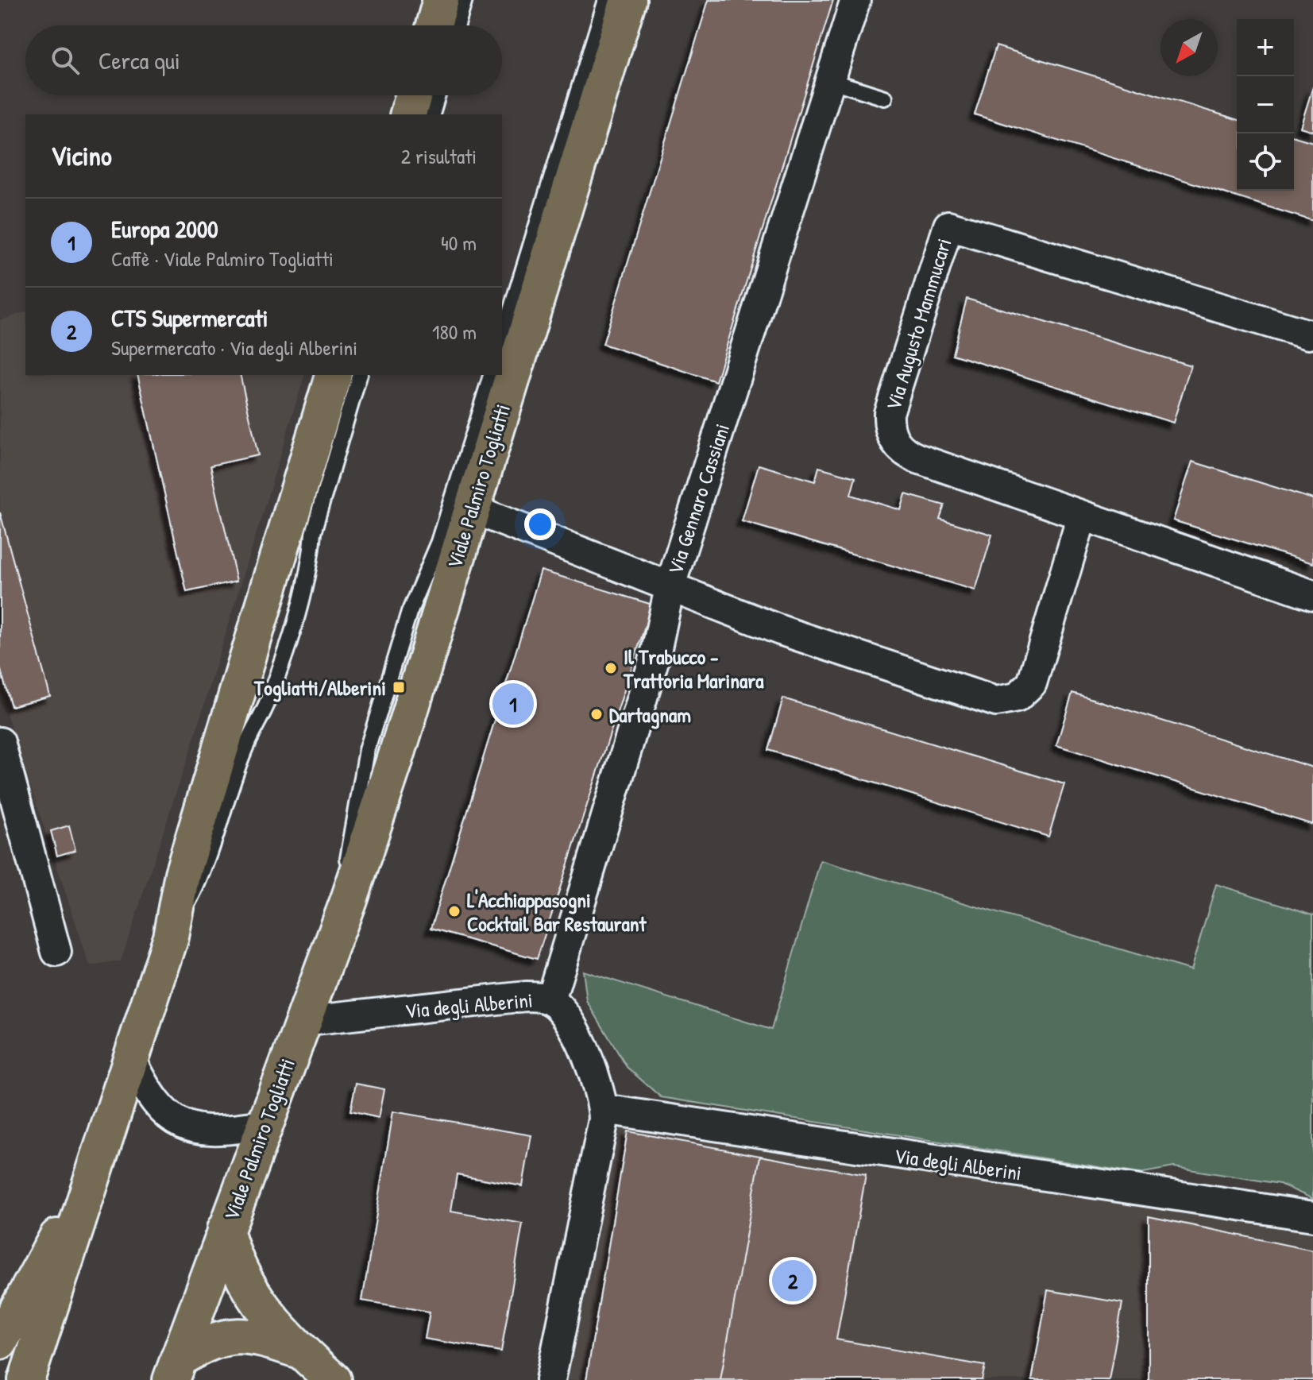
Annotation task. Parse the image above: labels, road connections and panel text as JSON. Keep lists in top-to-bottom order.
{
  "streets": {
    "main road": ["Viale Palmiro Togliatti"],
    "street": ["Via Augusto Mammucari", "Via Gennaro Cassiani", "Via degli Alberini"]
  },
  "crossings": [
    ["Viale Palmiro Togliatti", "Via degli Alberini"],
    ["Via Gennaro Cassiani", "Via degli Alberini"]
  ],
  "places": {
    "other": ["Il Trabucco - Trattoria Marinara", "Dartagnam", "L'Acchiappasogni Cocktail Bar Restaurant"],
    "transit": ["Togliatti/Alberini"]
  },
  "north": "bottom left",
  "page": {
    "map_buttons": ["+", "−"],
    "search": "Cerca qui",
    "heading": ["Vicino", "2 risultati"],
    "list": [
      {
        "mark": "1",
        "name": "Europa 2000",
        "note": "Caffè · Viale Palmiro Togliatti",
        "value": "40 m"
      },
      {
        "mark": "2",
        "name": "CTS Supermercati",
        "note": "Supermercato · Via degli Alberini",
        "value": "180 m"
      }
    ],
    "pins": ["1", "2"]
  }
}
